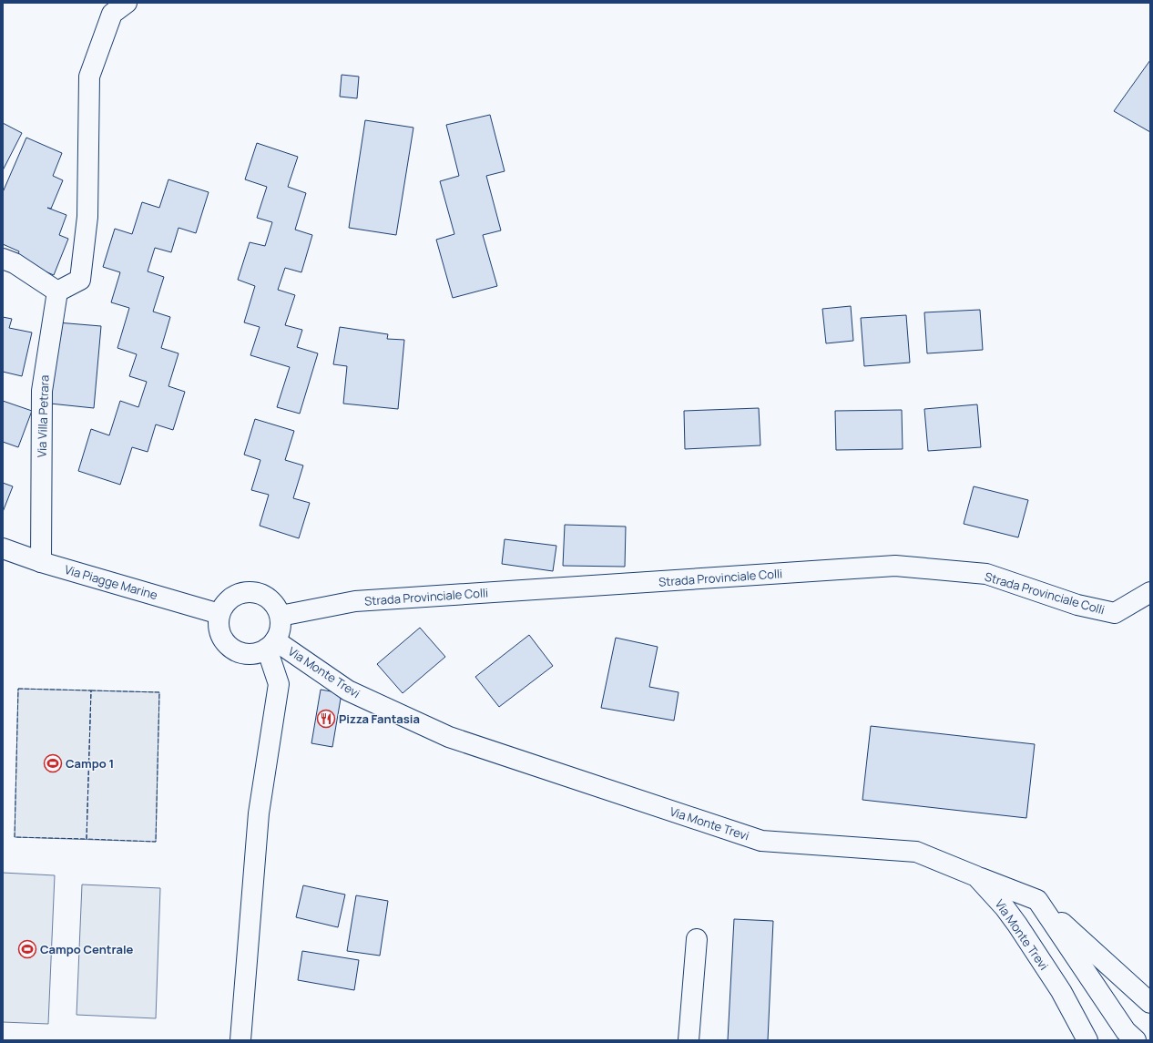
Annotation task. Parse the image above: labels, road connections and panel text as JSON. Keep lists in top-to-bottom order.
{
  "streets": {
    "street": [
      "Via Villa Petrara",
      "Strada Provinciale Colli",
      "Via Piagge Marine",
      "Via Monte Trevi"
    ]
  },
  "crossings": [
    ["Via Villa Petrara", "Via Piagge Marine"],
    ["Strada Provinciale Colli", "Via Piagge Marine"],
    ["Strada Provinciale Colli", "Via Monte Trevi"],
    ["Via Piagge Marine", "Via Monte Trevi"]
  ],
  "places": {
    "restaurant": ["Pizza Fantasia"],
    "sports": ["Campo 1", "Campo Centrale"]
  }
}
